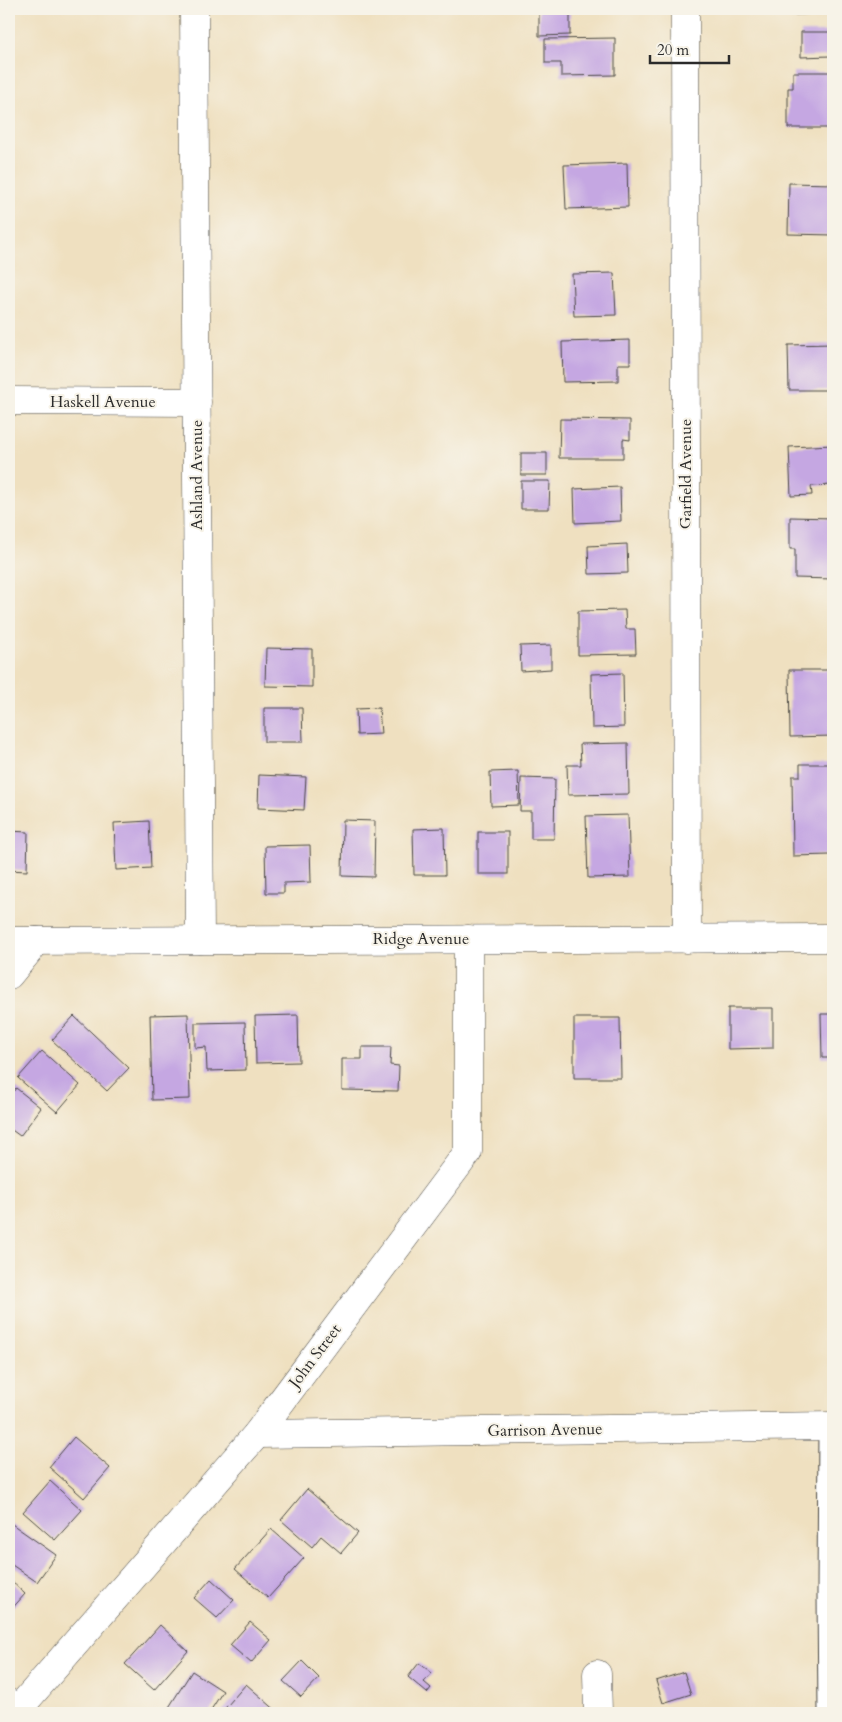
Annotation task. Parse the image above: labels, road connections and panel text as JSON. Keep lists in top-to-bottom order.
{
  "streets": {
    "street": [
      "Haskell Avenue",
      "Garfield Avenue",
      "Ashland Avenue",
      "Ridge Avenue",
      "John Street",
      "Garrison Avenue"
    ]
  },
  "crossings": [
    ["Haskell Avenue", "Ashland Avenue"],
    ["Garfield Avenue", "Ridge Avenue"],
    ["Ashland Avenue", "Ridge Avenue"],
    ["Ridge Avenue", "John Street"],
    ["John Street", "Garrison Avenue"]
  ],
  "scale_bar": "20 m"
}
